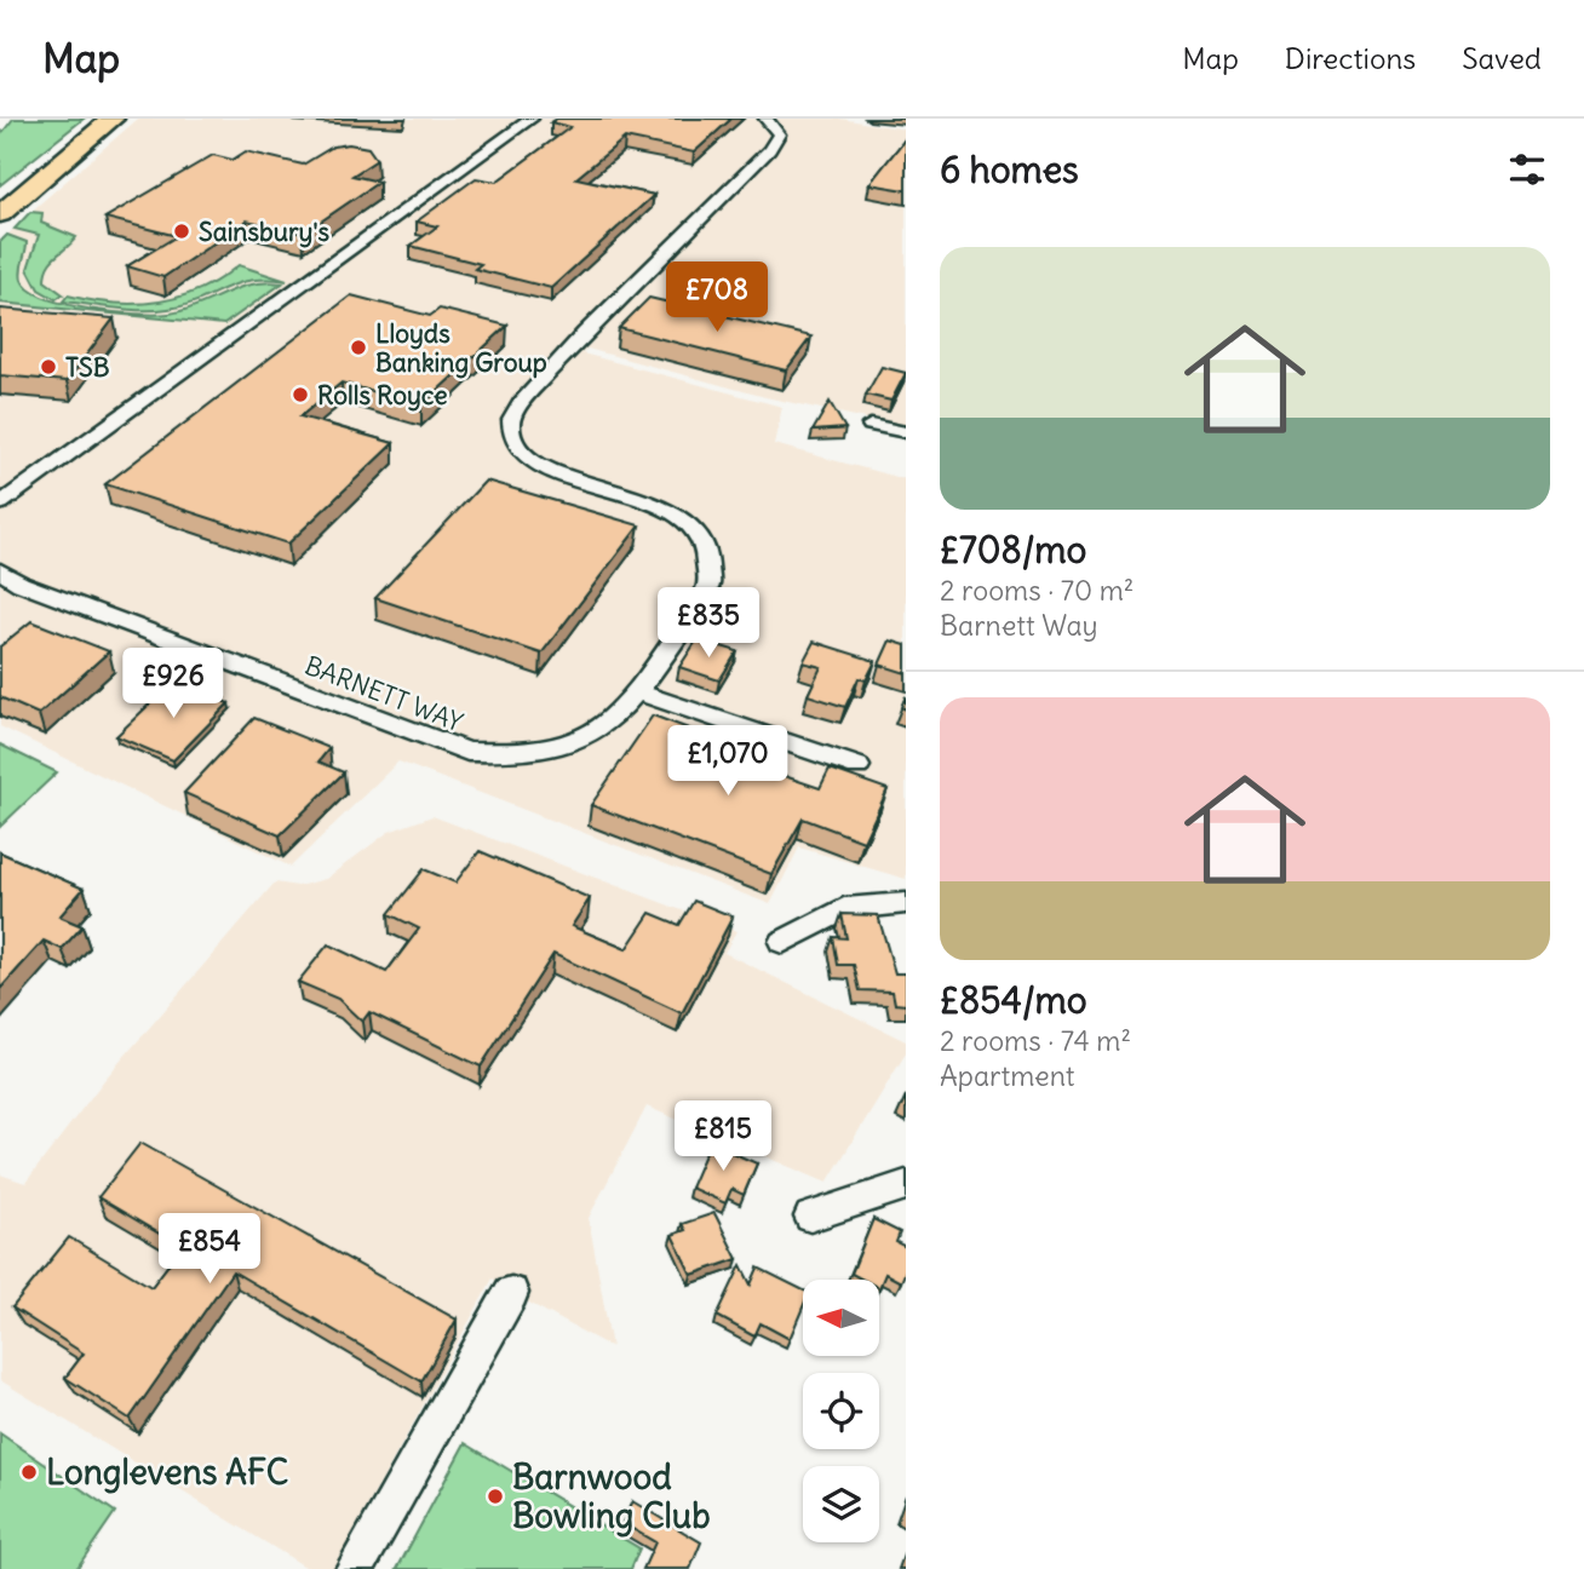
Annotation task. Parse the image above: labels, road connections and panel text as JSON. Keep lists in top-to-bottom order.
{
  "streets": {
    "street": ["BARNETT WAY"]
  },
  "places": [
    "Sainsbury's",
    "Lloyds Banking Group",
    "TSB",
    "Rolls Royce",
    "Longlevens AFC",
    "Barnwood Bowling Club"
  ],
  "north": "left",
  "page": {
    "header": "Map",
    "nav": ["Map", "Directions", "Saved"],
    "heading": "6 homes",
    "list": [
      {
        "name": "£708/mo",
        "note": "2 rooms · 70 m² · Barnett Way"
      },
      {
        "name": "£854/mo",
        "note": "2 rooms · 74 m² · Apartment"
      }
    ],
    "price": [
      "£708",
      "£835",
      "£926",
      "£1,070",
      "£815",
      "£854"
    ]
  }
}
